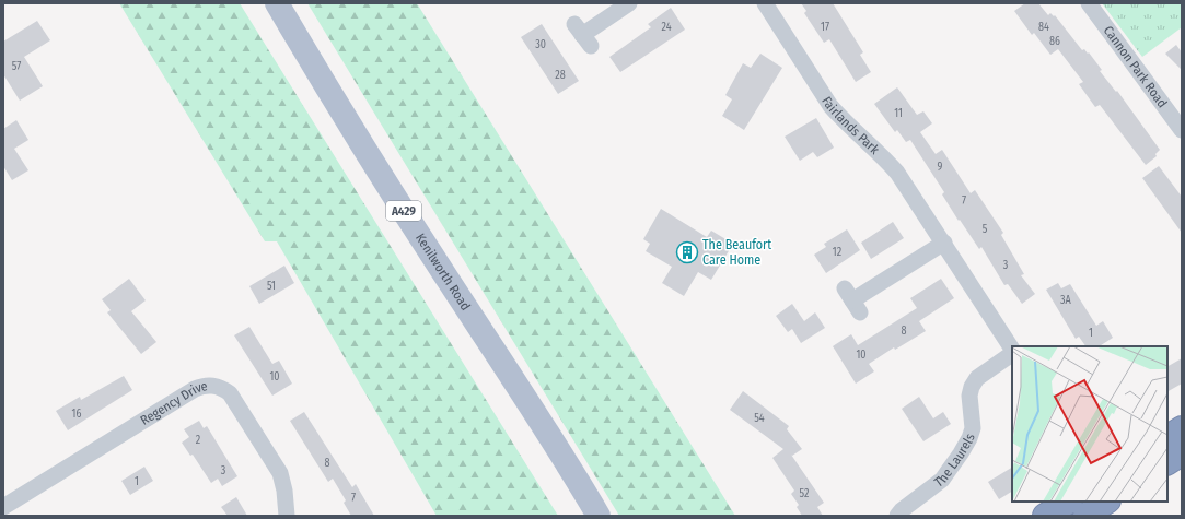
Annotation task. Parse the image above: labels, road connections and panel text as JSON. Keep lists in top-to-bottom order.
{
  "streets": {
    "main road": ["A429", "Kenilworth Road"],
    "street": [
      "Cannon Park Road",
      "Fairlands Park",
      "Regency Drive",
      "The Laurels"
    ]
  },
  "places": {
    "building": ["The Beaufort Care Home"]
  },
  "house_numbers": [
    "24",
    "17",
    "84",
    "86",
    "30",
    "57",
    "28",
    "11",
    "9",
    "7",
    "5",
    "12",
    "3",
    "51",
    "3A",
    "8",
    "1",
    "10",
    "10",
    "16",
    "54",
    "2",
    "8",
    "3",
    "1",
    "52",
    "7"
  ]
}
